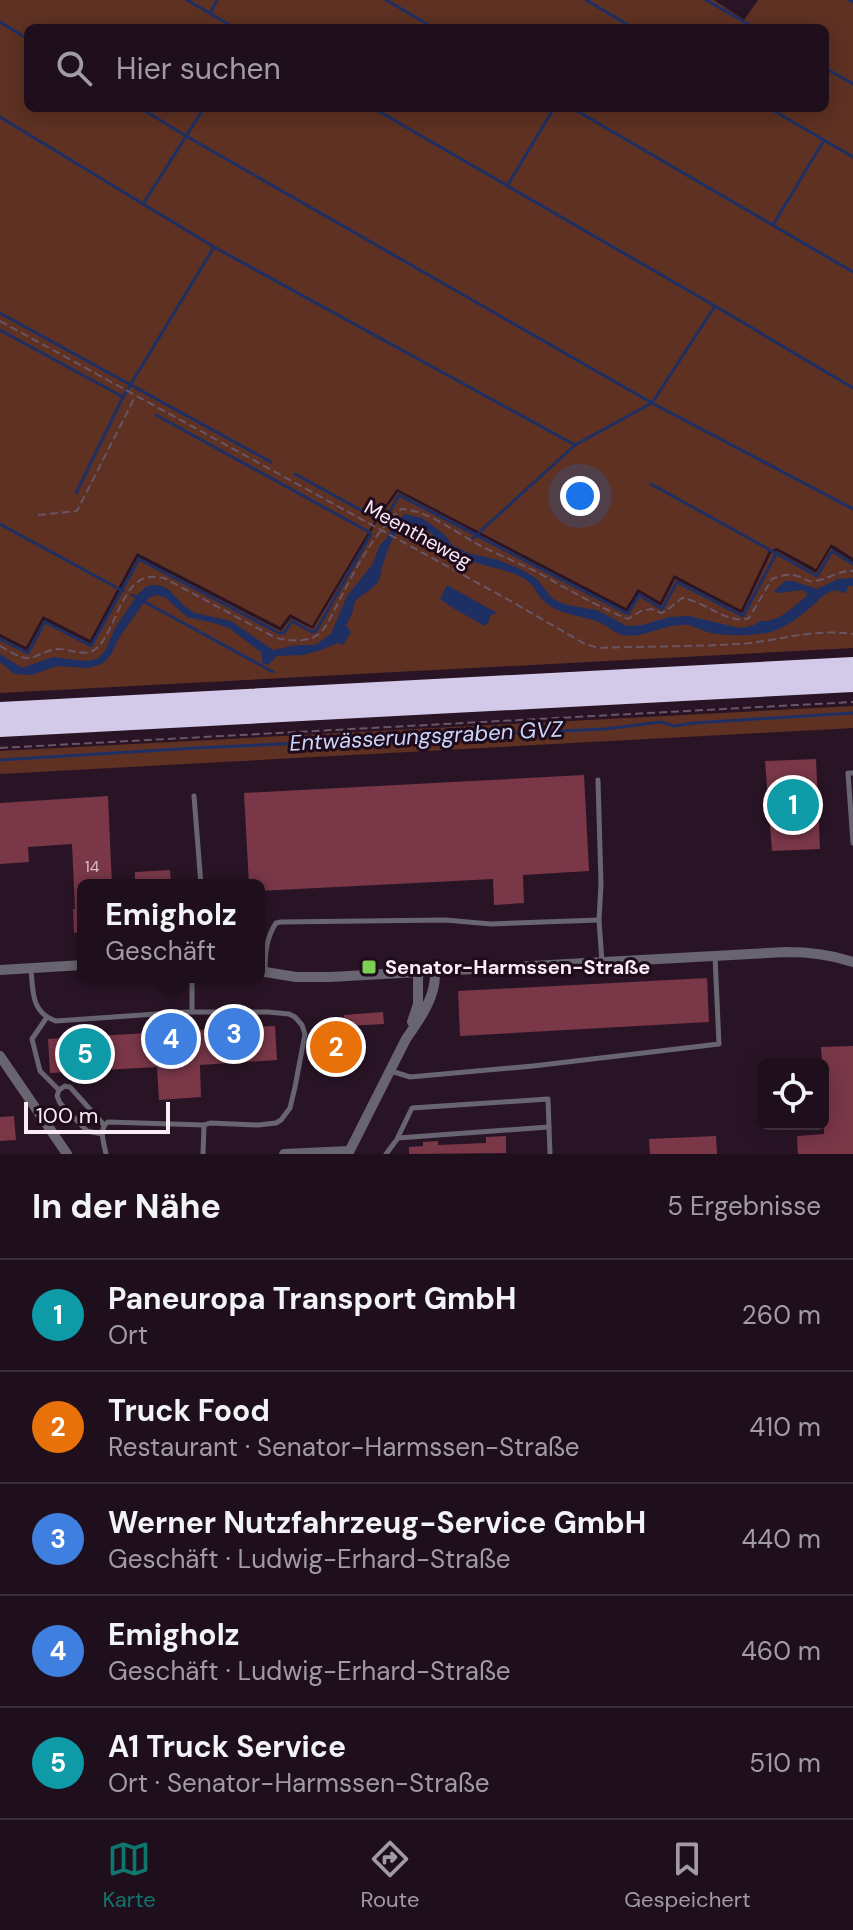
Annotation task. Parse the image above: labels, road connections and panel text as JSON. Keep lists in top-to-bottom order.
{
  "streets": {
    "path": ["Meentheweg"]
  },
  "water": ["Entwässerungsgraben GVZ"],
  "places": {
    "transit": ["Senator-Harmssen-Straße"]
  },
  "house_numbers": ["14"],
  "scale_bar": "100 m",
  "page": {
    "search": "Hier suchen",
    "pins": [
      "1",
      "3",
      "4",
      "2",
      "5"
    ],
    "popup": ["Emigholz", "Geschäft"],
    "scale": "100 m",
    "heading": ["In der Nähe", "5 Ergebnisse"],
    "list": [
      {
        "mark": "1",
        "name": "Paneuropa Transport GmbH",
        "note": "Ort",
        "value": "260 m"
      },
      {
        "mark": "2",
        "name": "Truck Food",
        "note": "Restaurant · Senator-Harmssen-Straße",
        "value": "410 m"
      },
      {
        "mark": "3",
        "name": "Werner Nutzfahrzeug-Service GmbH",
        "note": "Geschäft · Ludwig-Erhard-Straße",
        "value": "440 m"
      },
      {
        "mark": "4",
        "name": "Emigholz",
        "note": "Geschäft · Ludwig-Erhard-Straße",
        "value": "460 m"
      },
      {
        "mark": "5",
        "name": "A1 Truck Service",
        "note": "Ort · Senator-Harmssen-Straße",
        "value": "510 m"
      }
    ],
    "nav": ["Karte", "Route", "Gespeichert"]
  }
}
